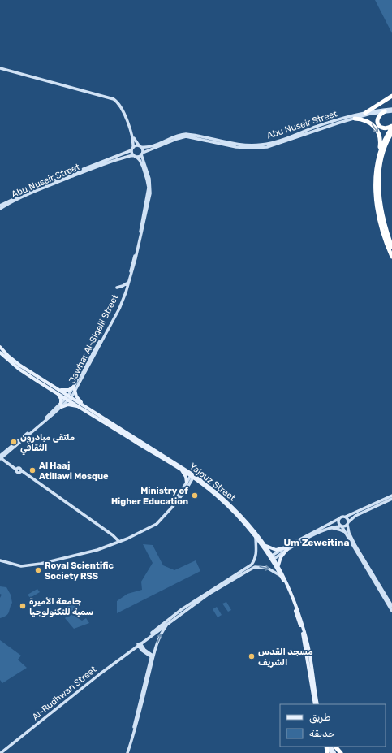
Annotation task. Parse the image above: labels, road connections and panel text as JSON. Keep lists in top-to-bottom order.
{
  "streets": {
    "main road": [
      "Abu Nuseir Street",
      "Jawhar Al-Siqelli Street",
      "Yajouz Street",
      "Al-Rudhwan Street"
    ]
  },
  "crossings": [
    ["Abu Nuseir Street", "Jawhar Al-Siqelli Street"],
    ["Jawhar Al-Siqelli Street", "Yajouz Street"]
  ],
  "districts": ["Um Zeweitina"],
  "places": [
    "ملتقى مبادرون الثقافي",
    "Al Haaj Atillawi Mosque",
    "Ministry of Higher Education",
    "Royal Scientific Society RSS",
    "جامعة الأميرة سمية للتكنولوجيا",
    "مسجد القدس الشريف"
  ],
  "legend": ["طريق", "حديقة"]
}
